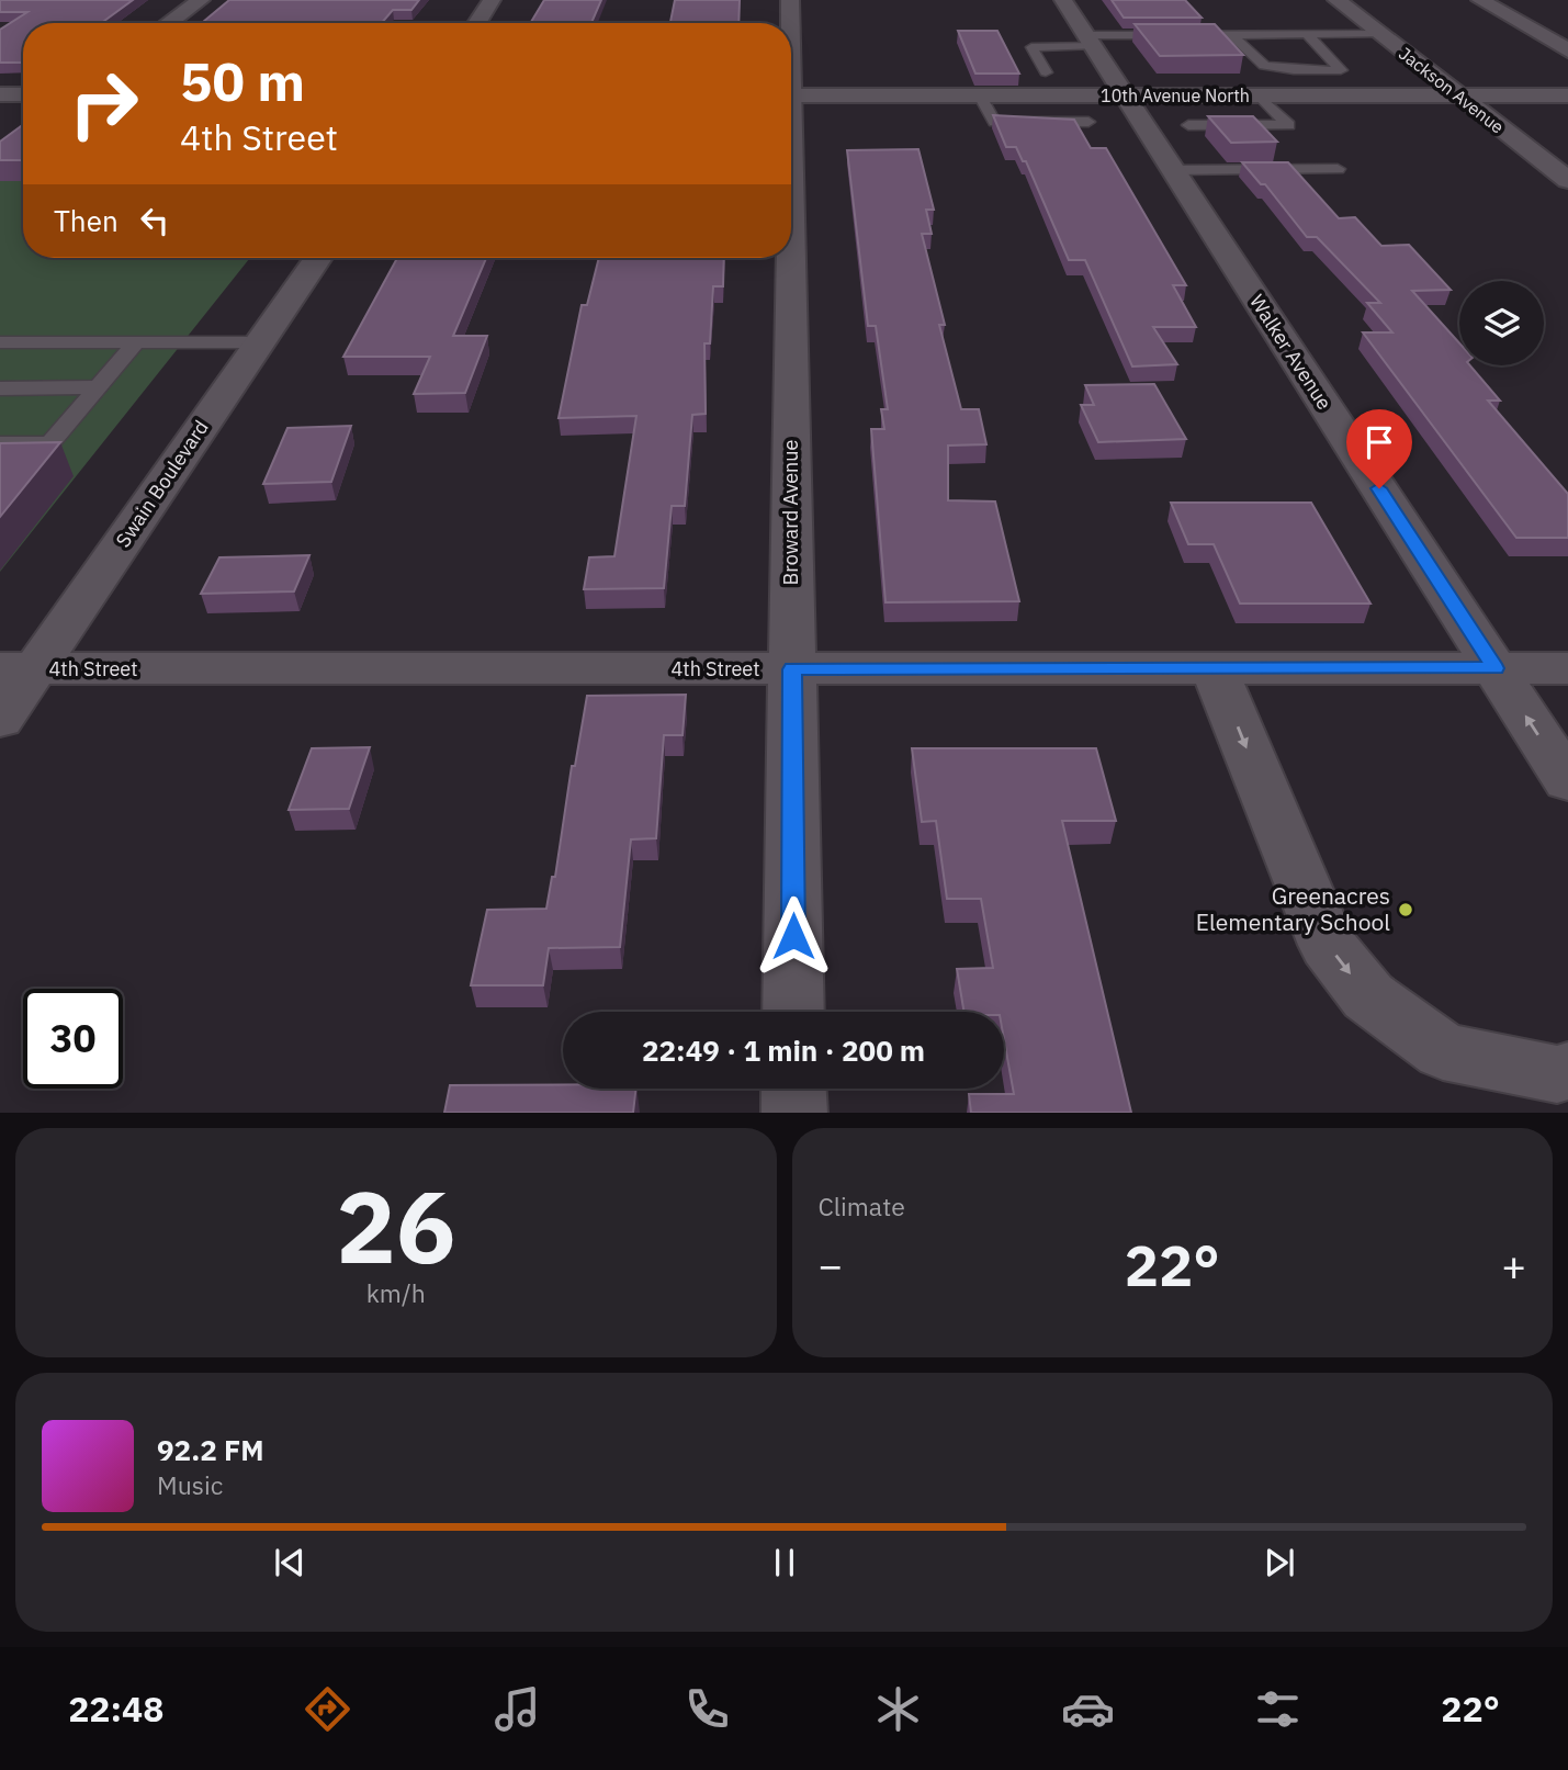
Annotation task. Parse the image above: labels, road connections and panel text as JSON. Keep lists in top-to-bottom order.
{
  "streets": {
    "street": [
      "Jackson Avenue",
      "10th Avenue North",
      "Walker Avenue",
      "Swain Boulevard",
      "Broward Avenue",
      "4th Street"
    ]
  },
  "crossings": [
    ["Jackson Avenue", "10th Avenue North"],
    ["10th Avenue North", "Walker Avenue"],
    ["Walker Avenue", "4th Street"],
    ["Swain Boulevard", "4th Street"],
    ["Broward Avenue", "4th Street"]
  ],
  "places": ["Greenacres Elementary School"],
  "page": {
    "turn": ["50 m", "4th Street"],
    "then": "Then",
    "limit": "30",
    "trip": "22:49 · 1 min · 200 m",
    "tile": [
      ["26", "km/h"],
      "Climate"
    ],
    "heat": ["−", "22°", "+"],
    "song": ["92.2 FM", "Music"],
    "tabs": ["22:48", "22°"]
  }
}
